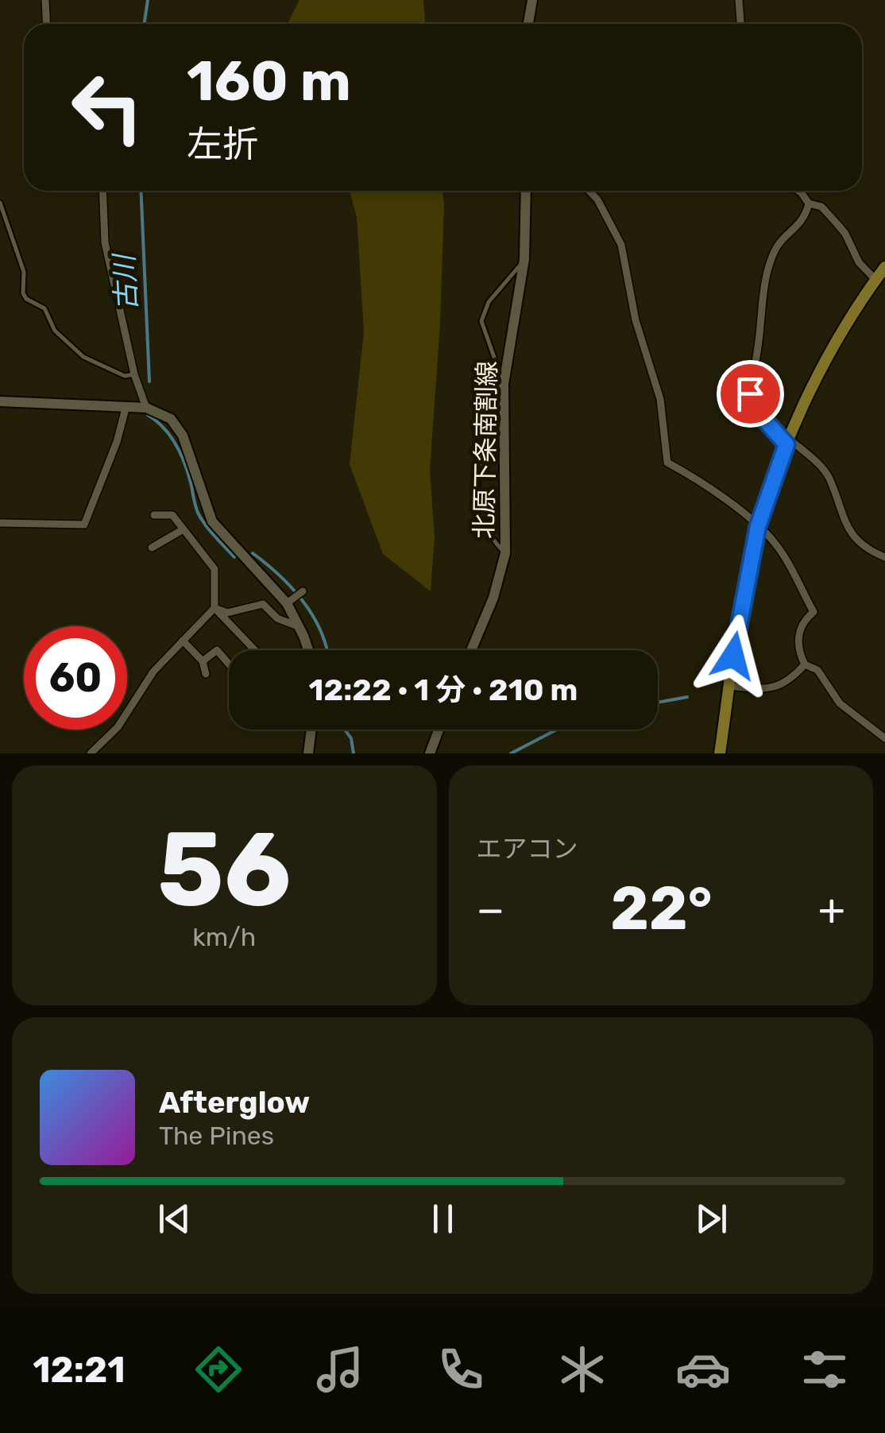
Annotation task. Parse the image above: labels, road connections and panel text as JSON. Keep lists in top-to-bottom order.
{
  "streets": {
    "main road": ["北原下条南割線"]
  },
  "water": ["古川"],
  "page": {
    "turn": ["160 m", "左折"],
    "limit": "60",
    "trip": "12:22 · 1 分 · 210 m",
    "tile": [
      ["56", "km/h"],
      "エアコン"
    ],
    "heat": ["−", "22°", "+"],
    "song": ["Afterglow", "The Pines"],
    "tabs": "12:21"
  }
}
